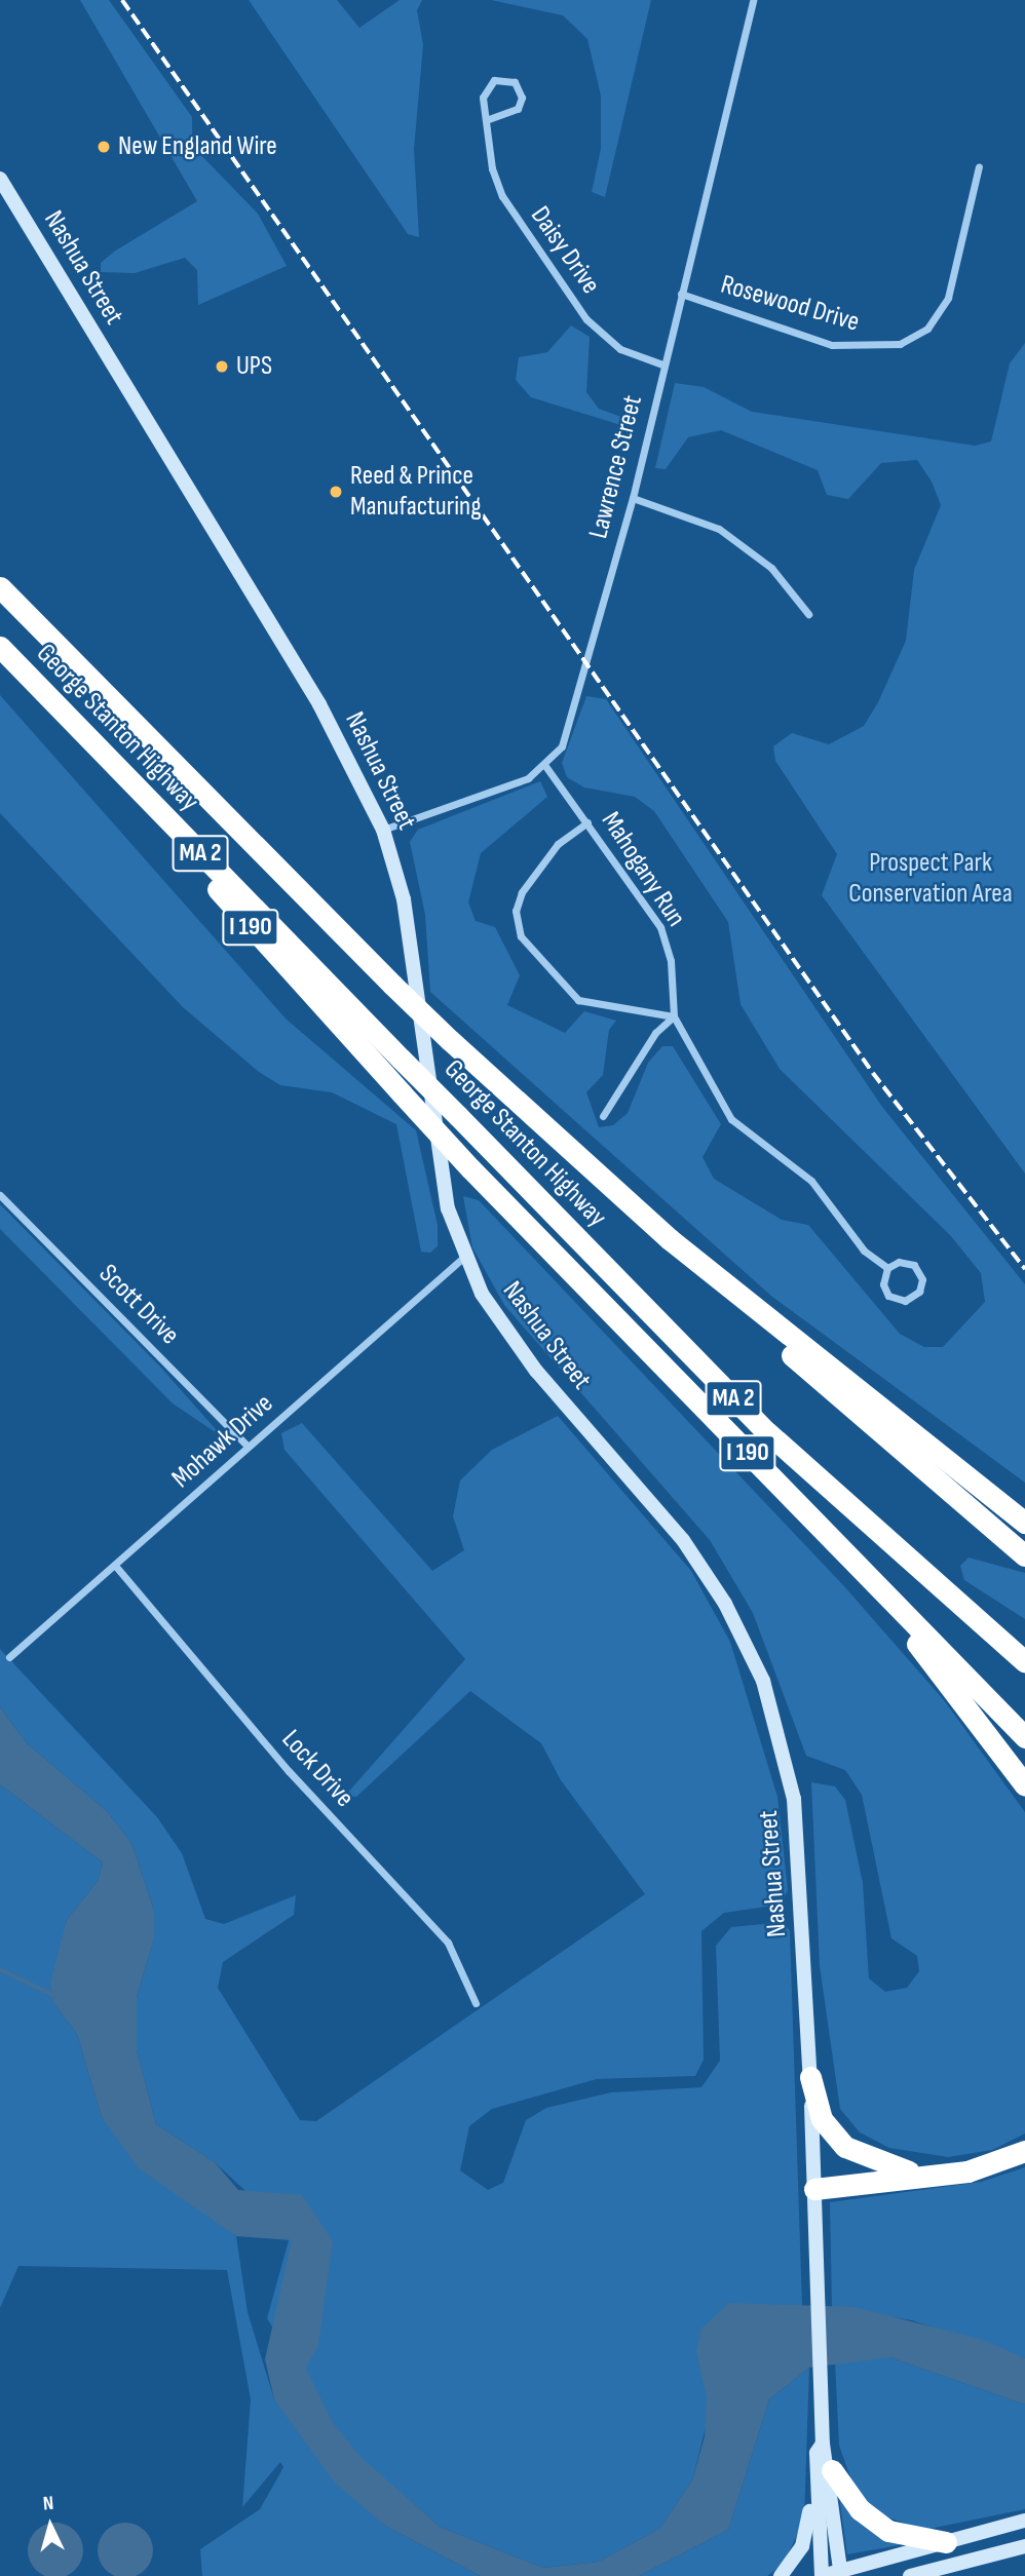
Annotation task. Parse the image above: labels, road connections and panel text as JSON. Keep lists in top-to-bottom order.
{
  "streets": {
    "highway": ["George Stanton Highway", "MA 2", "I 190"],
    "main road": ["Nashua Street"],
    "street": [
      "Daisy Drive",
      "Rosewood Drive",
      "Lawrence Street",
      "Mahogany Run",
      "Scott Drive",
      "Mohawk Drive",
      "Lock Drive"
    ]
  },
  "crossings": [
    ["Daisy Drive", "Lawrence Street"],
    ["Nashua Street", "Lawrence Street"],
    ["Nashua Street", "Mohawk Drive"],
    ["Rosewood Drive", "Lawrence Street"],
    ["Lawrence Street", "Mahogany Run"],
    ["George Stanton Highway", "I 190"],
    ["Scott Drive", "Mohawk Drive"],
    ["Mohawk Drive", "Lock Drive"]
  ],
  "parks": ["Prospect Park Conservation Area"],
  "places": ["New England Wire", "UPS", "Reed & Prince Manufacturing"],
  "north": "top"
}
